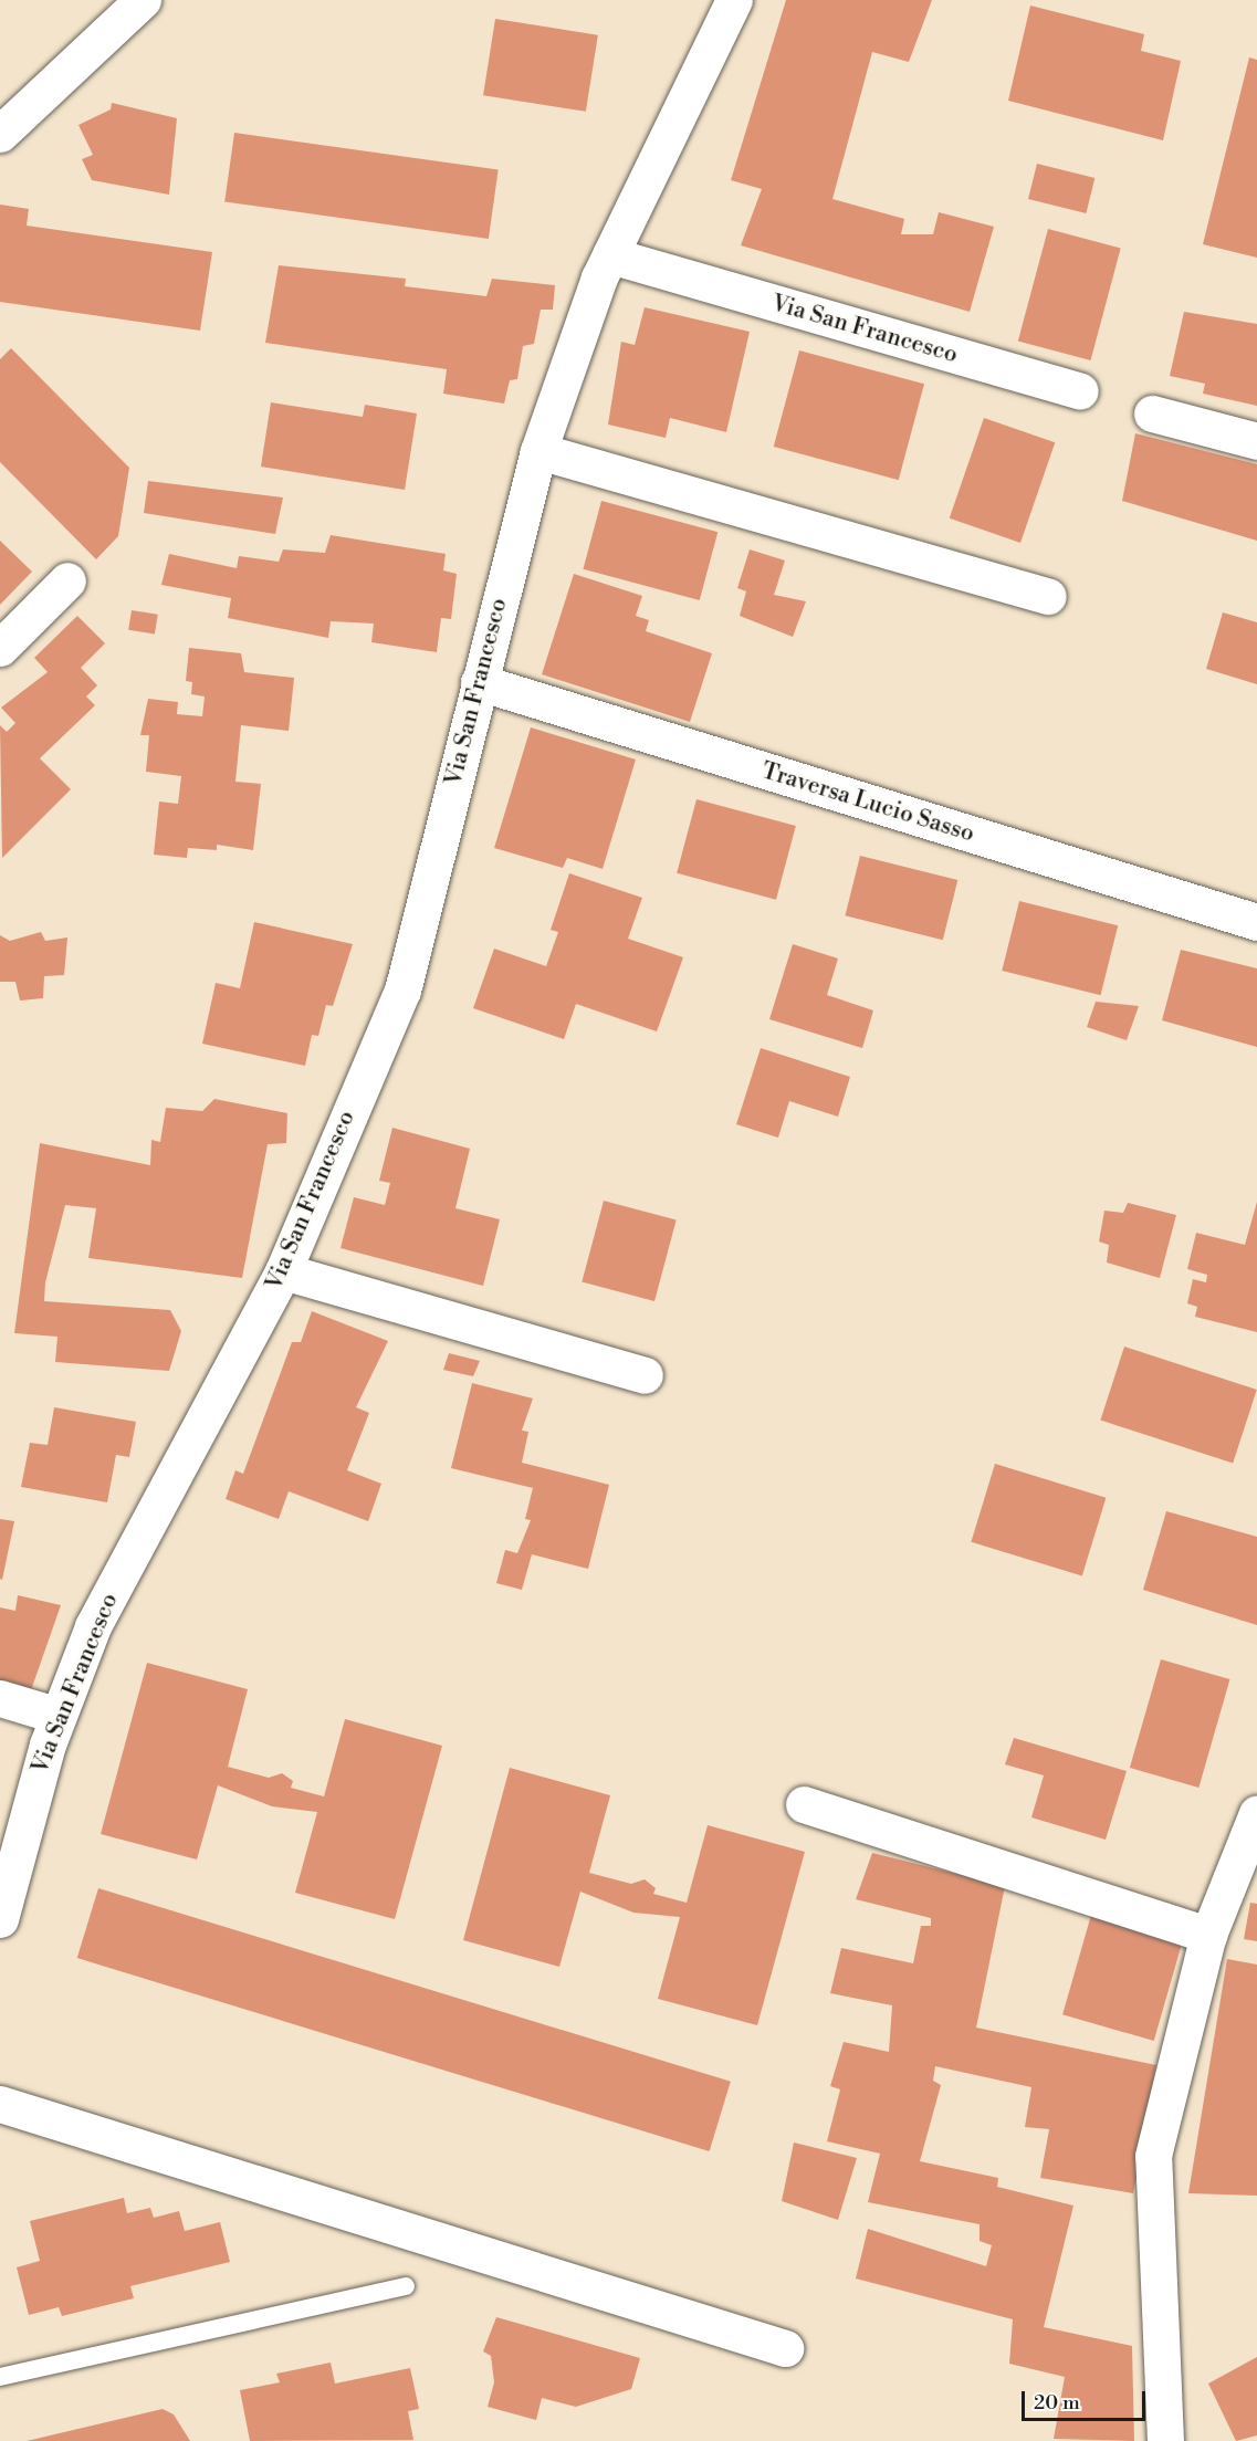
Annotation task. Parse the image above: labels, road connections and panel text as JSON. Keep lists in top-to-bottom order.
{
  "streets": {
    "street": ["Via San Francesco", "Traversa Lucio Sasso"]
  },
  "crossings": [
    ["Via San Francesco", "Traversa Lucio Sasso"]
  ],
  "scale_bar": "20 m"
}
